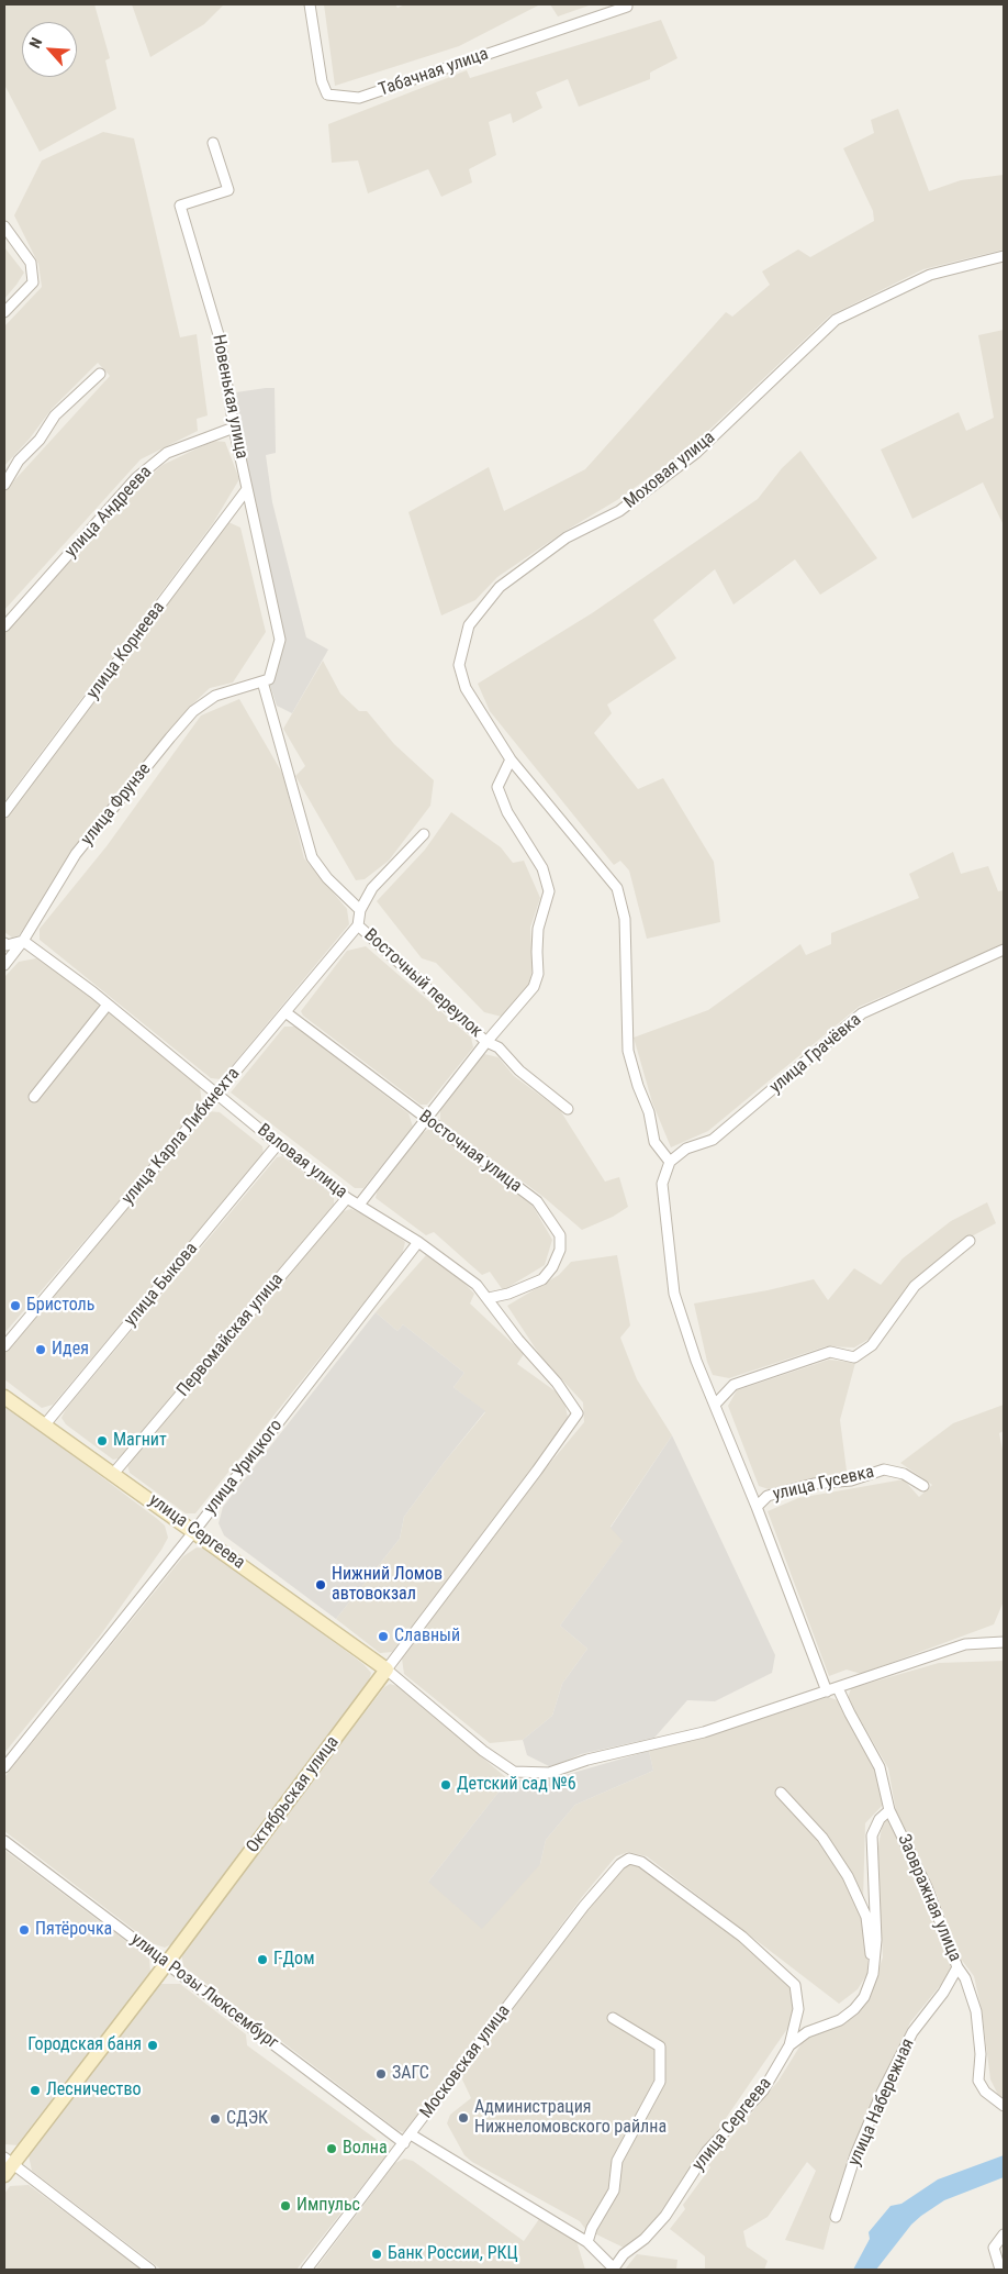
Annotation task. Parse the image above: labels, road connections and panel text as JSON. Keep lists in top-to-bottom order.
{
  "streets": {
    "main road": ["улица Сергеева", "Октябрьская улица"],
    "street": [
      "Табачная улица",
      "Новенькая улица",
      "Моховая улица",
      "улица Андреева",
      "улица Корнеева",
      "улица Фрунзе",
      "Восточный переулок",
      "улица Грачёвка",
      "улица Карла Либкнехта",
      "Восточная улица",
      "Валовая улица",
      "улица Быкова",
      "Первомайская улица",
      "улица Урицкого",
      "улица Гусевка",
      "Заовражная улица",
      "улица Розы Люксембург",
      "Московская улица",
      "улица Набережная"
    ]
  },
  "crossings": [
    ["Новенькая улица", "улица Андреева"],
    ["Новенькая улица", "улица Корнеева"],
    ["Новенькая улица", "улица Фрунзе"],
    ["Новенькая улица", "Восточный переулок"],
    ["Моховая улица", "улица Грачёвка"],
    ["улица Фрунзе", "Восточный переулок"],
    ["улица Фрунзе", "Валовая улица"],
    ["Восточный переулок", "улица Карла Либкнехта"],
    ["улица Карла Либкнехта", "Восточная улица"],
    ["улица Карла Либкнехта", "Валовая улица"],
    ["Восточная улица", "Валовая улица"],
    ["Валовая улица", "улица Быкова"],
    ["Валовая улица", "Первомайская улица"],
    ["Валовая улица", "улица Урицкого"],
    ["Валовая улица", "Октябрьская улица"],
    ["улица Быкова", "улица Сергеева"],
    ["Первомайская улица", "улица Сергеева"],
    ["улица Урицкого", "улица Сергеева"],
    ["улица Сергеева", "Октябрьская улица"],
    ["улица Сергеева", "Заовражная улица"],
    ["Октябрьская улица", "улица Розы Люксембург"],
    ["Заовражная улица", "улица Набережная"],
    ["улица Розы Люксембург", "Московская улица"]
  ],
  "places": [
    "Бристоль",
    "Идея",
    "Магнит",
    "Нижний Ломов автовокзал",
    "Славный",
    "Детский сад №6",
    "Пятёрочка",
    "Г-Дом",
    "Городская баня",
    "ЗАГС",
    "Лесничество",
    "Администрация Нижнеломовского райлна",
    "СДЭК",
    "Волна",
    "Импульс",
    "Банк России, РКЦ"
  ],
  "north": "top left"
}
